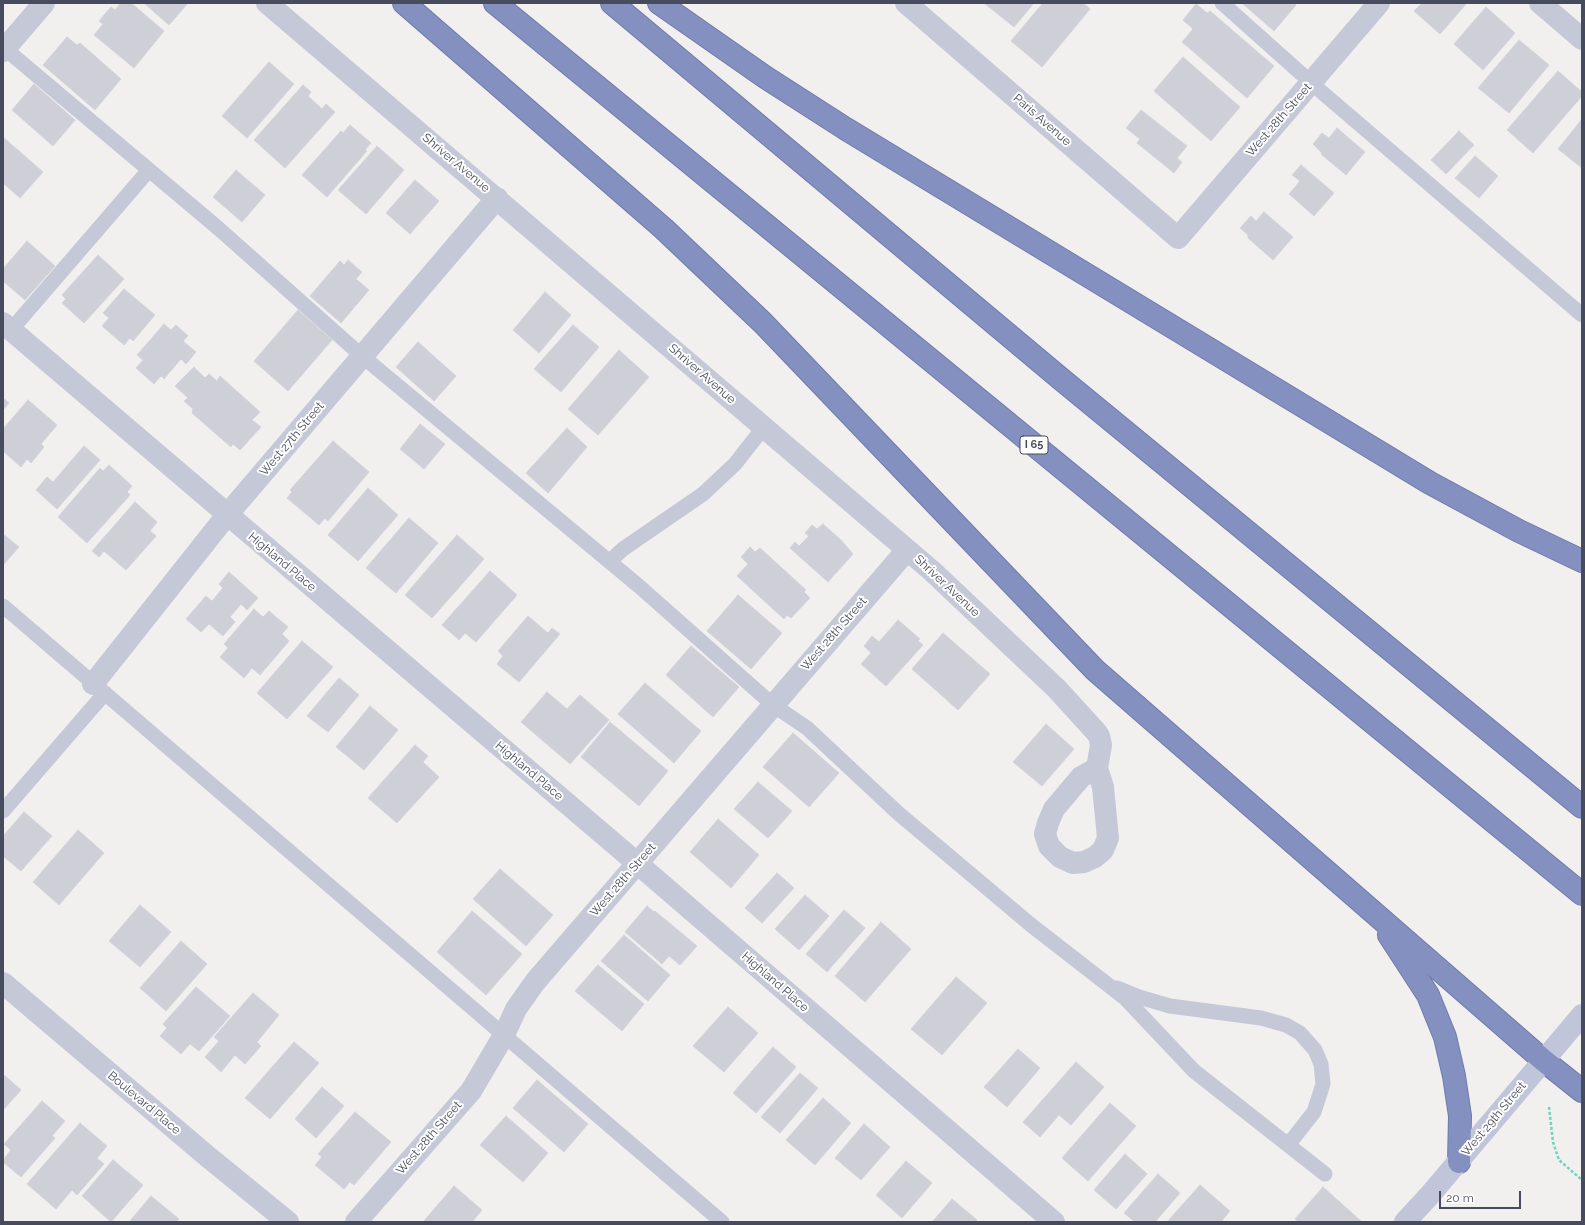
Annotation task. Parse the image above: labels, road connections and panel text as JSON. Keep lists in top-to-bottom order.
{
  "streets": {
    "highway": ["I 65"],
    "main road": ["West 29th Street"],
    "street": [
      "Paris Avenue",
      "West 28th Street",
      "Shriver Avenue",
      "West 27th Street",
      "Highland Place",
      "Boulevard Place"
    ]
  },
  "crossings": [
    ["Paris Avenue", "West 28th Street"],
    ["West 28th Street", "Shriver Avenue"],
    ["West 28th Street", "Highland Place"],
    ["Shriver Avenue", "West 27th Street"],
    ["West 27th Street", "Highland Place"]
  ],
  "scale_bar": "20 m"
}
